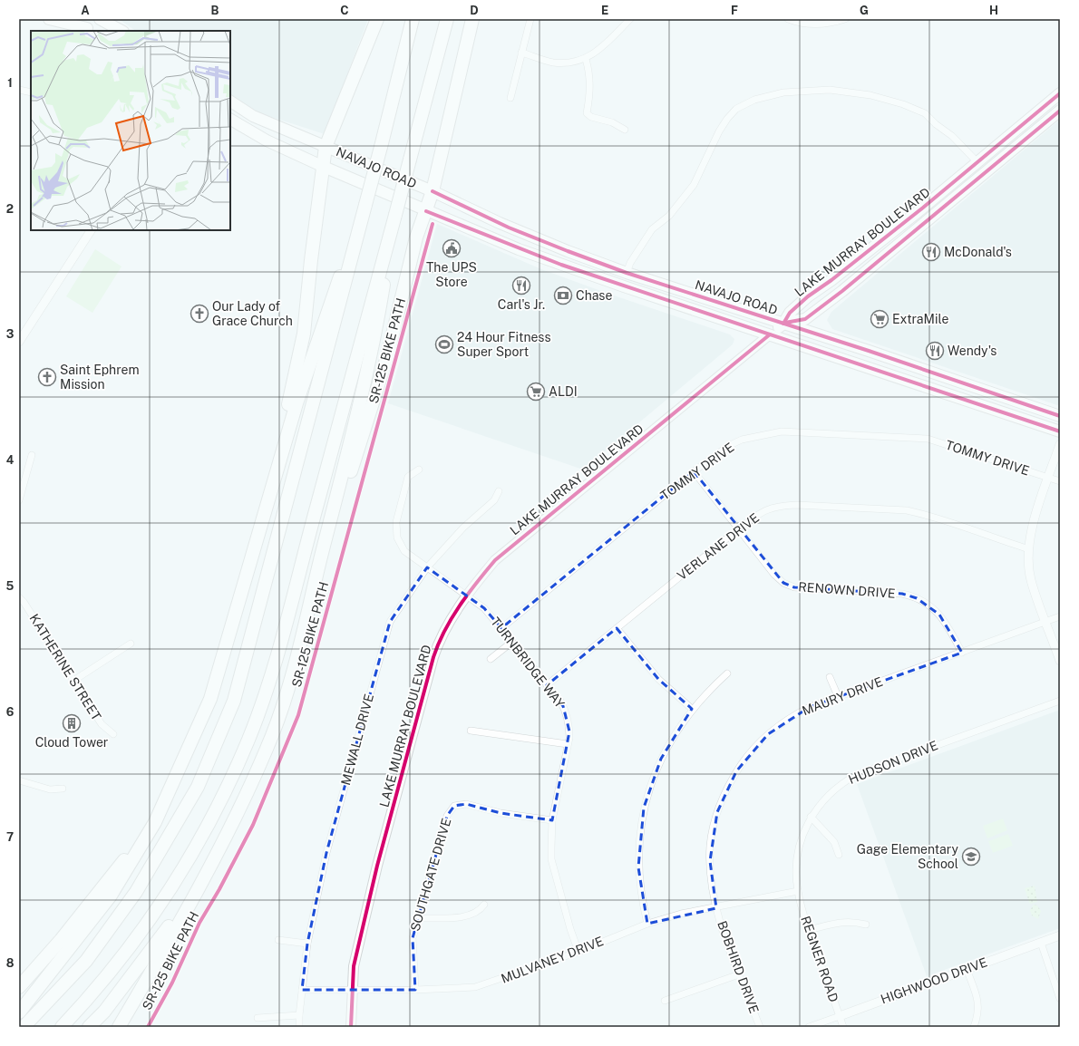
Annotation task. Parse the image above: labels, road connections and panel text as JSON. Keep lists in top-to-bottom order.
{
  "streets": {
    "main road": ["NAVAJO ROAD", "LAKE MURRAY BOULEVARD"],
    "street": [
      "TOMMY DRIVE",
      "VERLANE DRIVE",
      "RENOWN DRIVE",
      "TURNBRIDGE WAY",
      "KATHERINE STREET",
      "MAURY DRIVE",
      "MEWALL DRIVE",
      "HUDSON DRIVE",
      "SOUTHGATE DRIVE",
      "REGNER ROAD",
      "MULVANEY DRIVE",
      "BOBHIRD DRIVE",
      "HIGHWOOD DRIVE"
    ],
    "cycle path": ["SR-125 BIKE PATH"]
  },
  "crossings": [
    ["NAVAJO ROAD", "LAKE MURRAY BOULEVARD"],
    ["LAKE MURRAY BOULEVARD", "TURNBRIDGE WAY"],
    ["LAKE MURRAY BOULEVARD", "MULVANEY DRIVE"],
    ["TOMMY DRIVE", "RENOWN DRIVE"],
    ["TOMMY DRIVE", "TURNBRIDGE WAY"],
    ["VERLANE DRIVE", "RENOWN DRIVE"],
    ["VERLANE DRIVE", "TURNBRIDGE WAY"],
    ["RENOWN DRIVE", "MAURY DRIVE"],
    ["TURNBRIDGE WAY", "MEWALL DRIVE"],
    ["TURNBRIDGE WAY", "SOUTHGATE DRIVE"],
    ["TURNBRIDGE WAY", "MULVANEY DRIVE"],
    ["MAURY DRIVE", "MULVANEY DRIVE"],
    ["MAURY DRIVE", "BOBHIRD DRIVE"],
    ["MEWALL DRIVE", "MULVANEY DRIVE"],
    ["HUDSON DRIVE", "REGNER ROAD"],
    ["HUDSON DRIVE", "MULVANEY DRIVE"],
    ["SOUTHGATE DRIVE", "MULVANEY DRIVE"],
    ["REGNER ROAD", "MULVANEY DRIVE"],
    ["REGNER ROAD", "HIGHWOOD DRIVE"],
    ["MULVANEY DRIVE", "BOBHIRD DRIVE"]
  ],
  "places": {
    "public building": ["The UPS Store"],
    "restaurant": ["McDonald's", "Carl's Jr.", "Wendy's"],
    "bank": ["Chase"],
    "church": ["Our Lady of Grace Church", "Saint Ephrem Mission"],
    "supermarket": ["ExtraMile", "ALDI"],
    "sports": ["24 Hour Fitness Super Sport"],
    "building": ["Cloud Tower"],
    "school or university": ["Gage Elementary School"]
  },
  "grid": {
    "columns": [
      "A",
      "B",
      "C",
      "D",
      "E",
      "F",
      "G",
      "H"
    ],
    "rows": [
      "1",
      "2",
      "3",
      "4",
      "5",
      "6",
      "7",
      "8"
    ]
  }
}
